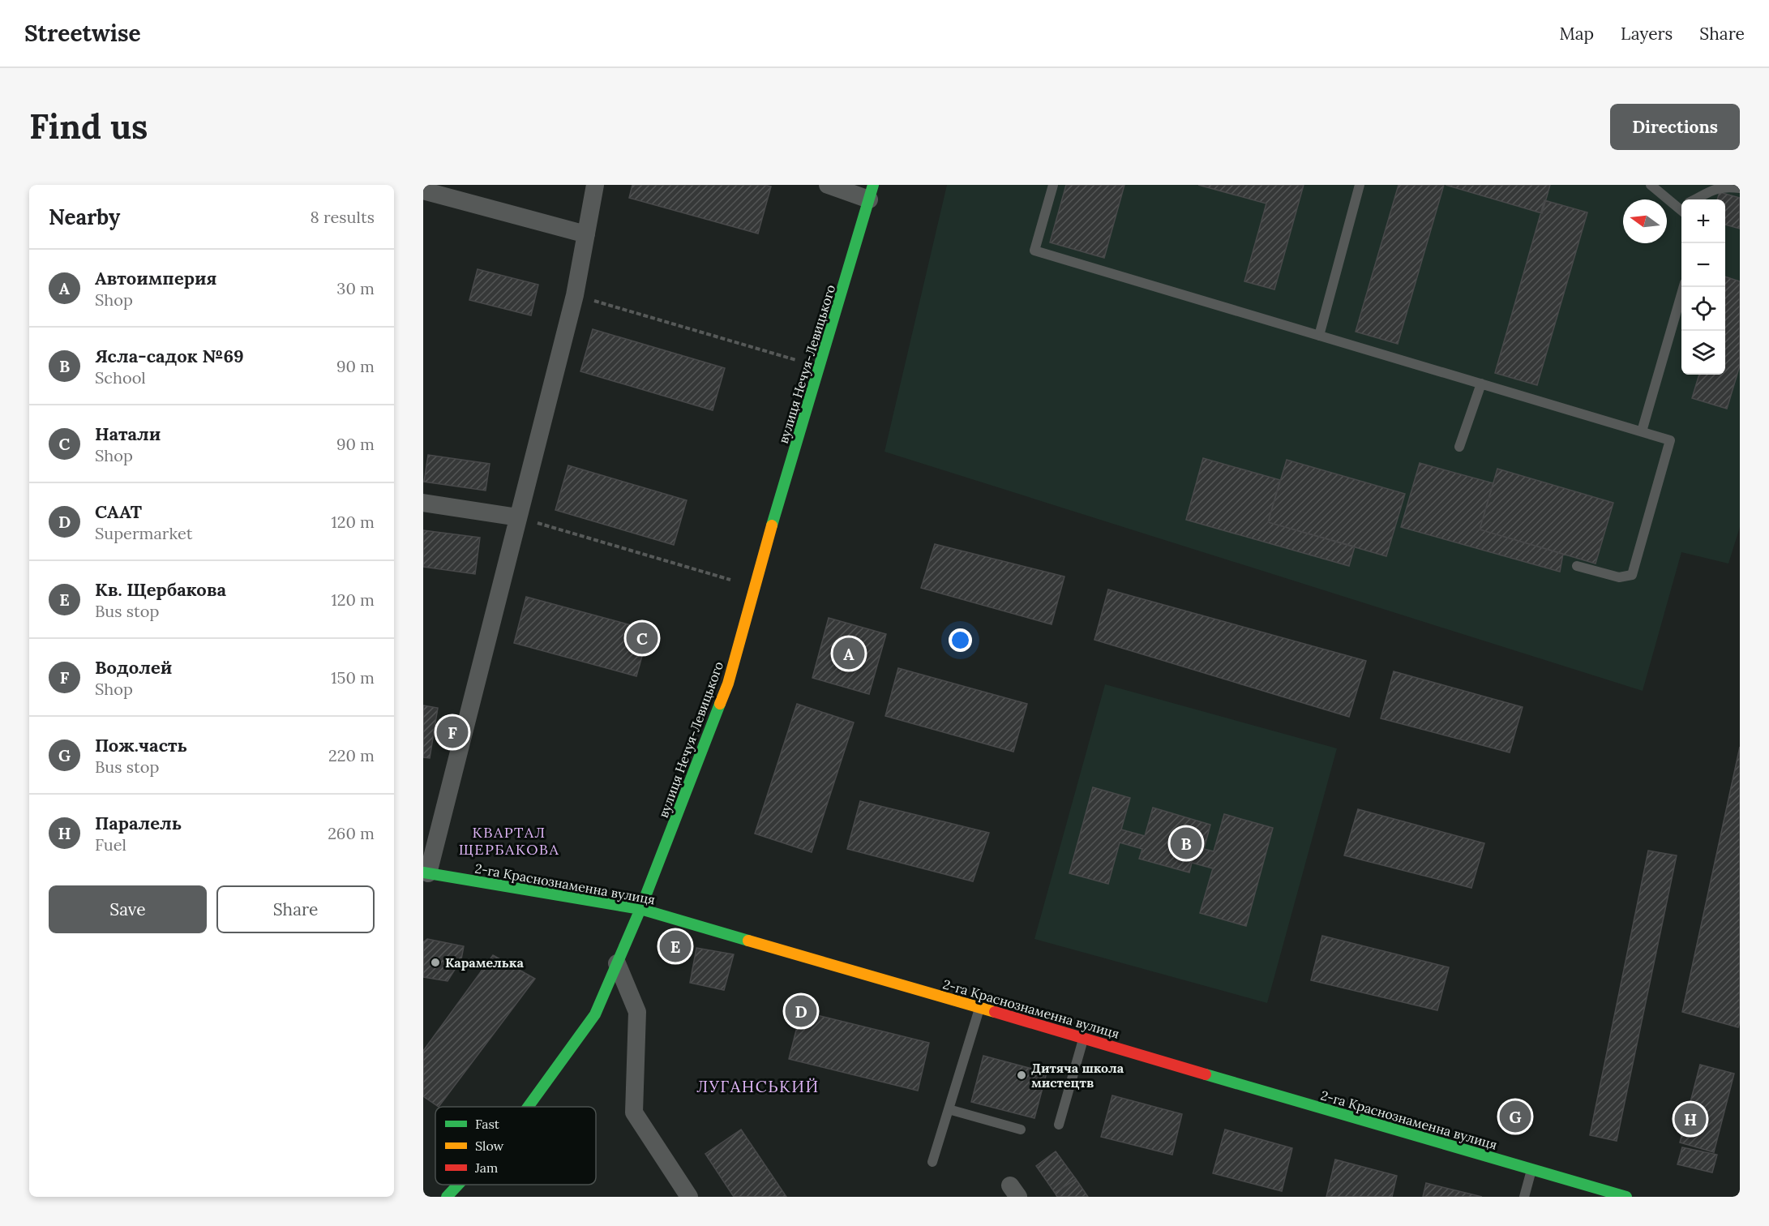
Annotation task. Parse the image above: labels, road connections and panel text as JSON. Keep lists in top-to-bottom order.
{
  "streets": {
    "street": ["вулиця Нечуя-Левицького", "2-га Краснознаменна вулиця"]
  },
  "crossings": [
    ["вулиця Нечуя-Левицького", "2-га Краснознаменна вулиця"]
  ],
  "districts": ["КВАРТАЛ ЩЕРБАКОВА", "ЛУГАНСЬКИЙ"],
  "places": ["Карамелька", "Дитяча школа мистецтв"],
  "legend": ["Fast", "Slow", "Jam"],
  "north": "left",
  "page": {
    "header": "Streetwise",
    "nav": ["Map", "Layers", "Share"],
    "buttons": [
      "Directions",
      ["Save", "Share"]
    ],
    "title": "Find us",
    "heading": ["Nearby", "8 results"],
    "map_buttons": ["+", "−"],
    "list": [
      {
        "mark": "A",
        "name": "Автоимперия",
        "note": "Shop",
        "value": "30 m"
      },
      {
        "mark": "B",
        "name": "Ясла-садок №69",
        "note": "School",
        "value": "90 m"
      },
      {
        "mark": "C",
        "name": "Натали",
        "note": "Shop",
        "value": "90 m"
      },
      {
        "mark": "D",
        "name": "СААТ",
        "note": "Supermarket",
        "value": "120 m"
      },
      {
        "mark": "E",
        "name": "Кв. Щербакова",
        "note": "Bus stop",
        "value": "120 m"
      },
      {
        "mark": "F",
        "name": "Водолей",
        "note": "Shop",
        "value": "150 m"
      },
      {
        "mark": "G",
        "name": "Пож.часть",
        "note": "Bus stop",
        "value": "220 m"
      },
      {
        "mark": "H",
        "name": "Паралель",
        "note": "Fuel",
        "value": "260 m"
      }
    ],
    "pins": [
      "C",
      "A",
      "F",
      "B",
      "E",
      "D",
      "G",
      "H"
    ]
  }
}
